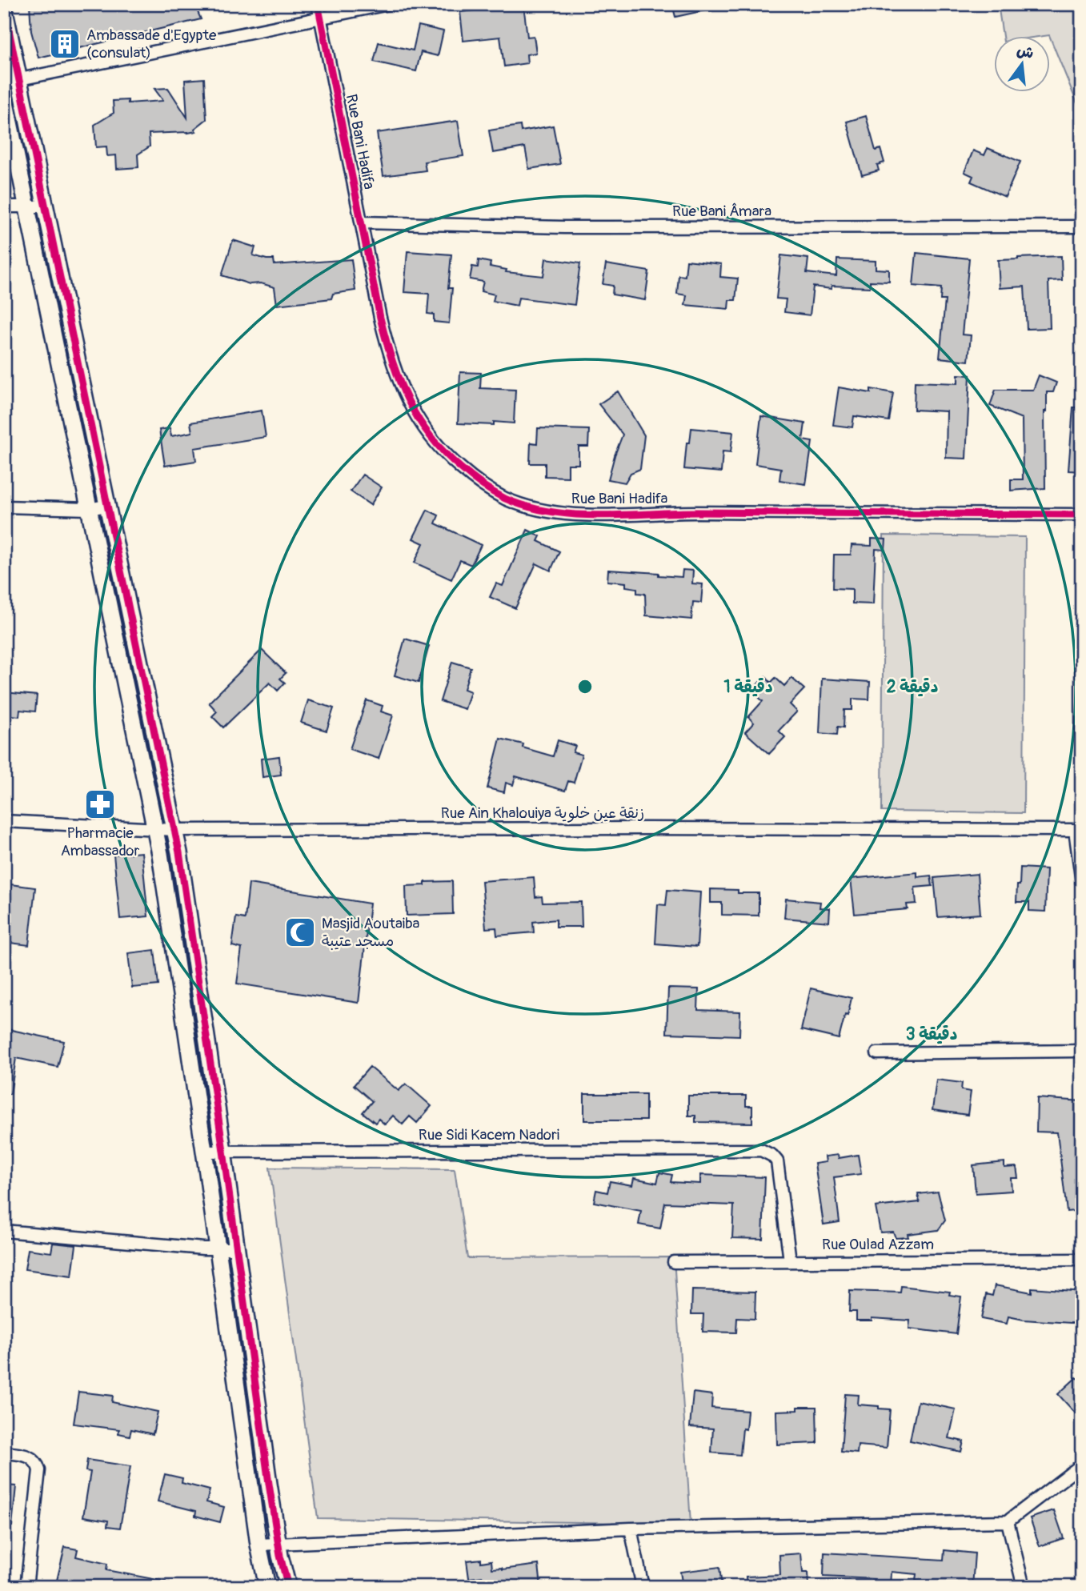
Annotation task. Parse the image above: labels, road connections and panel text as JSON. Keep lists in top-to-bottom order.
{
  "streets": {
    "street": [
      "Rue Bani Hadifa",
      "Rue Bani Âmara",
      "Rue Ain Khalouiya زنقة عين خلوية",
      "Rue Sidi Kacem Nadori",
      "Rue Oulad Azzam"
    ]
  },
  "crossings": [
    ["Rue Bani Hadifa", "Rue Bani Âmara"],
    ["Rue Sidi Kacem Nadori", "Rue Oulad Azzam"]
  ],
  "places": {
    "building": ["Ambassade d'Egypte (consulat)"],
    "pharmacy": ["Pharmacie Ambassador"],
    "mosque": ["Masjid Aoutaiba مسجد عتيبة"]
  },
  "north": "top",
  "rings": ["1 دقيقة", "2 دقيقة", "3 دقيقة"]
}
